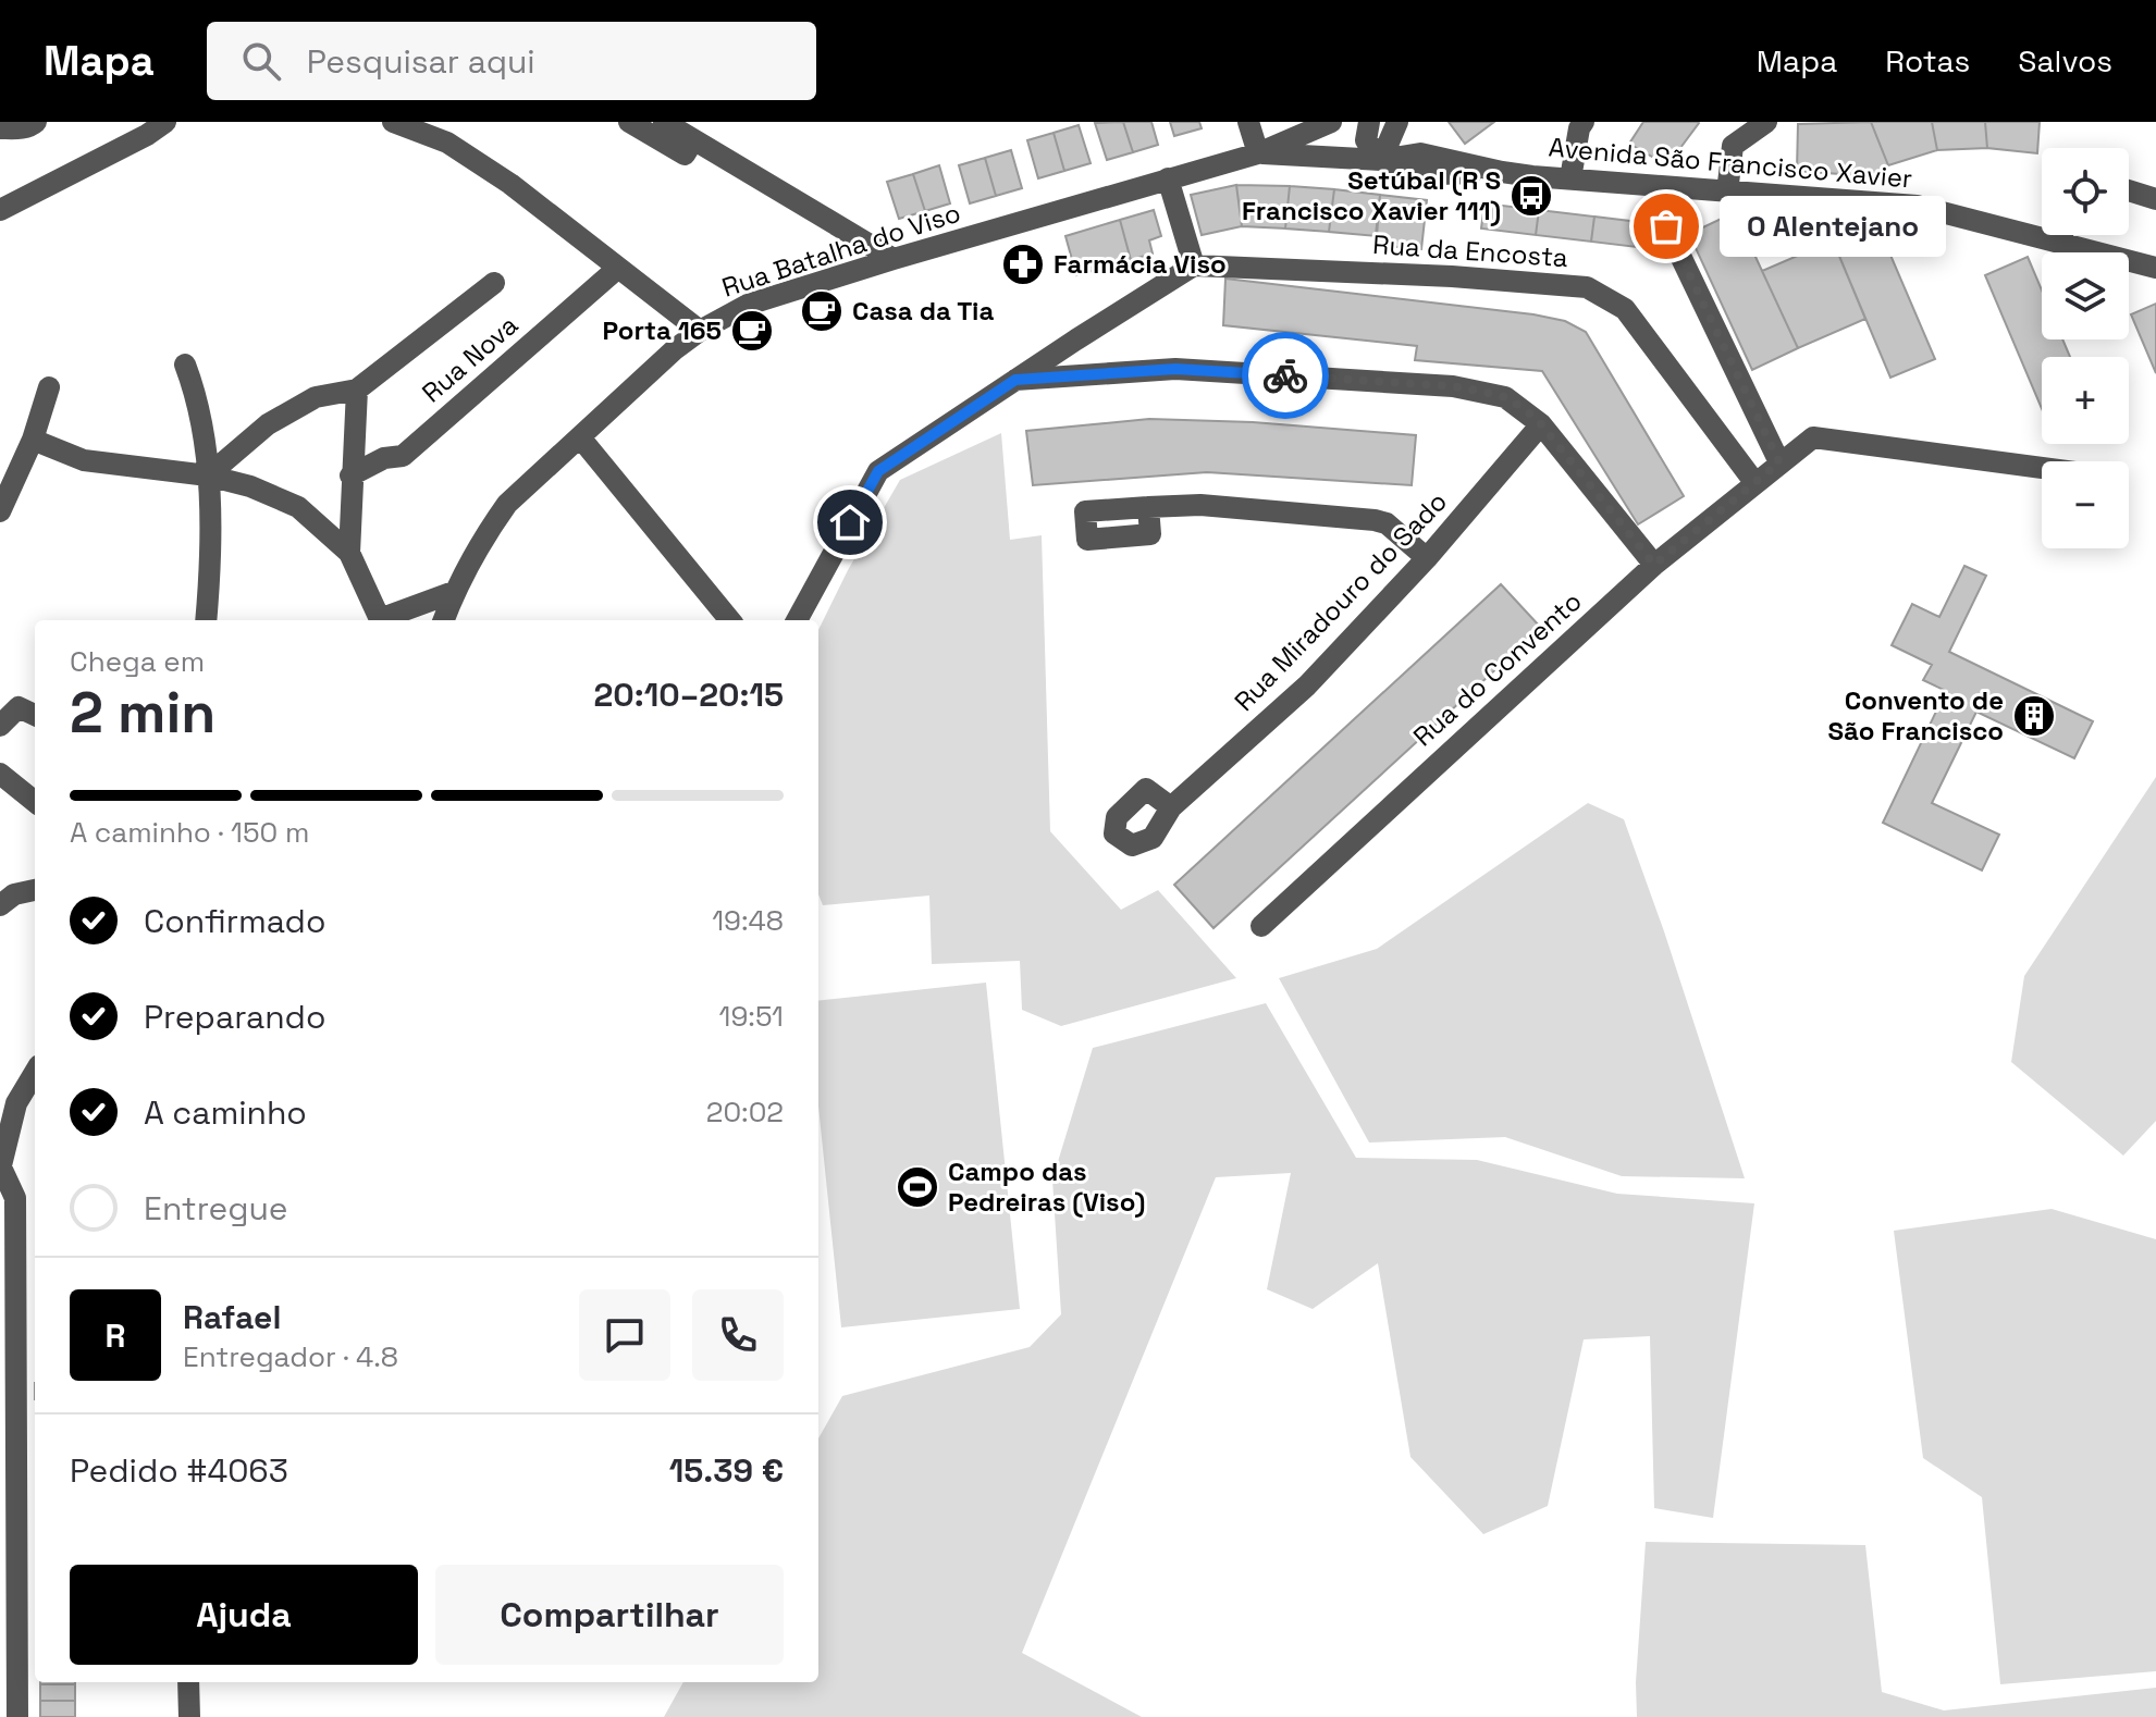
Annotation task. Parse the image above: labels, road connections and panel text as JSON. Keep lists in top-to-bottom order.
{
  "streets": {
    "street": [
      "Avenida São Francisco Xavier",
      "Rua Batalha do Viso",
      "Rua da Encosta",
      "Rua Nova",
      "Rua Miradouro do Sado",
      "Rua do Convento"
    ]
  },
  "crossings": [
    ["Avenida São Francisco Xavier", "Rua Batalha do Viso"],
    ["Rua da Encosta", "Rua do Convento"]
  ],
  "places": {
    "bus stop": ["Setúbal (R S Francisco Xavier 111)"],
    "other": ["O Alentejano"],
    "pharmacy": ["Farmácia Viso"],
    "cafe": ["Casa da Tia", "Porta 165"],
    "building": ["Convento de São Francisco"],
    "sports": ["Campo das Pedreiras (Viso)"]
  },
  "page": {
    "header": "Mapa",
    "search": "Pesquisar aqui",
    "nav": ["Mapa", "Rotas", "Salvos"],
    "map_buttons": ["+", "−"],
    "bubble": "O Alentejano",
    "heading": ["2 min", "Chega em", "20:10–20:15"],
    "panel": [
      "Rafael",
      "Entregador · 4.8",
      "Pedido #4063",
      "15.39 €"
    ],
    "bar": "A caminho · 150 m",
    "list": [
      ["Confirmado", "19:48"],
      ["Preparando", "19:51"],
      ["A caminho", "20:02"],
      "Entregue"
    ],
    "round": "R",
    "buttons": ["Ajuda", "Compartilhar"]
  }
}
